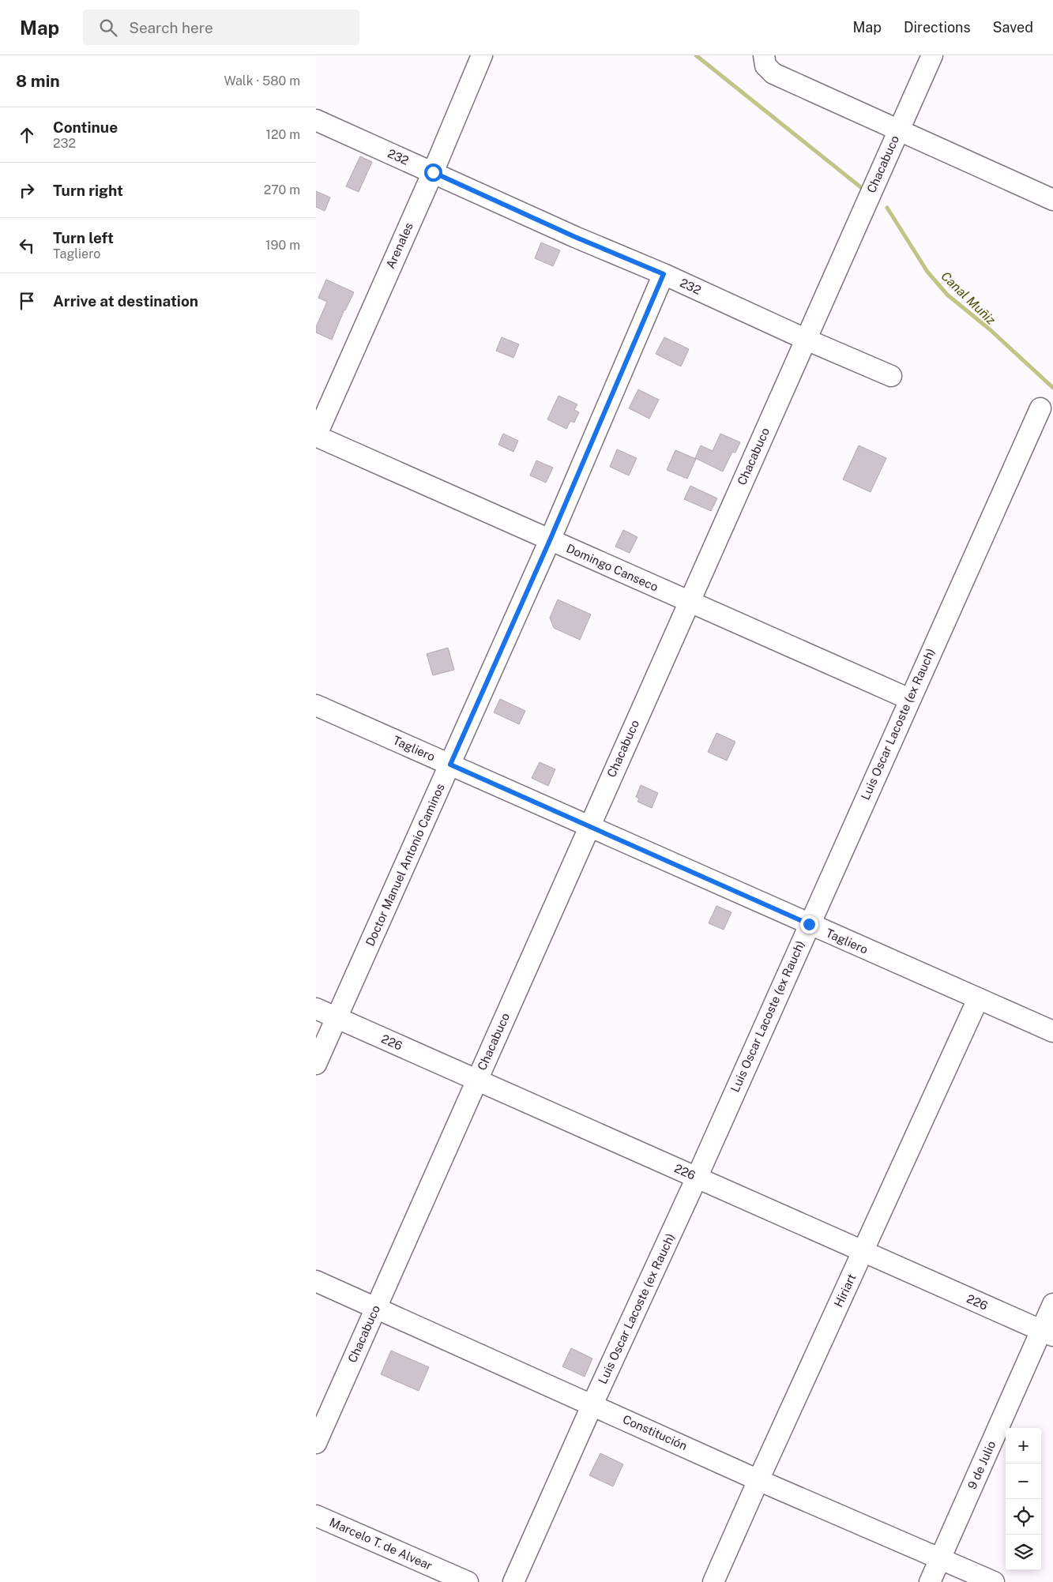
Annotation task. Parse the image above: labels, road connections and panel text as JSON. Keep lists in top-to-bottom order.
{
  "streets": {
    "street": [
      "232",
      "Chacabuco",
      "Arenales",
      "Domingo Canseco",
      "Luis Oscar Lacoste (ex Rauch)",
      "Tagliero",
      "Doctor Manuel Antonio Caminos",
      "226",
      "Hiriart",
      "Constitución",
      "9 de Julio",
      "Marcelo T. de Alvear"
    ]
  },
  "crossings": [
    ["232", "Chacabuco"],
    ["232", "Arenales"],
    ["232", "Doctor Manuel Antonio Caminos"],
    ["Chacabuco", "Domingo Canseco"],
    ["Chacabuco", "Tagliero"],
    ["Chacabuco", "226"],
    ["Chacabuco", "Constitución"],
    ["Arenales", "Domingo Canseco"],
    ["Domingo Canseco", "Luis Oscar Lacoste (ex Rauch)"],
    ["Domingo Canseco", "Doctor Manuel Antonio Caminos"],
    ["Luis Oscar Lacoste (ex Rauch)", "Tagliero"],
    ["Luis Oscar Lacoste (ex Rauch)", "226"],
    ["Luis Oscar Lacoste (ex Rauch)", "Constitución"],
    ["Tagliero", "Doctor Manuel Antonio Caminos"],
    ["Tagliero", "Hiriart"],
    ["Doctor Manuel Antonio Caminos", "226"],
    ["226", "Hiriart"],
    ["226", "9 de Julio"],
    ["Hiriart", "Constitución"],
    ["Constitución", "9 de Julio"]
  ],
  "water": ["Canal Muñiz"],
  "page": {
    "header": "Map",
    "search": "Search here",
    "nav": ["Map", "Directions", "Saved"],
    "heading": ["8 min", "Walk · 580 m"],
    "list": [
      ["Continue", "232", "120 m"],
      ["Turn right", "270 m"],
      ["Turn left", "Tagliero", "190 m"],
      "Arrive at destination"
    ],
    "map_buttons": ["+", "−"]
  }
}
